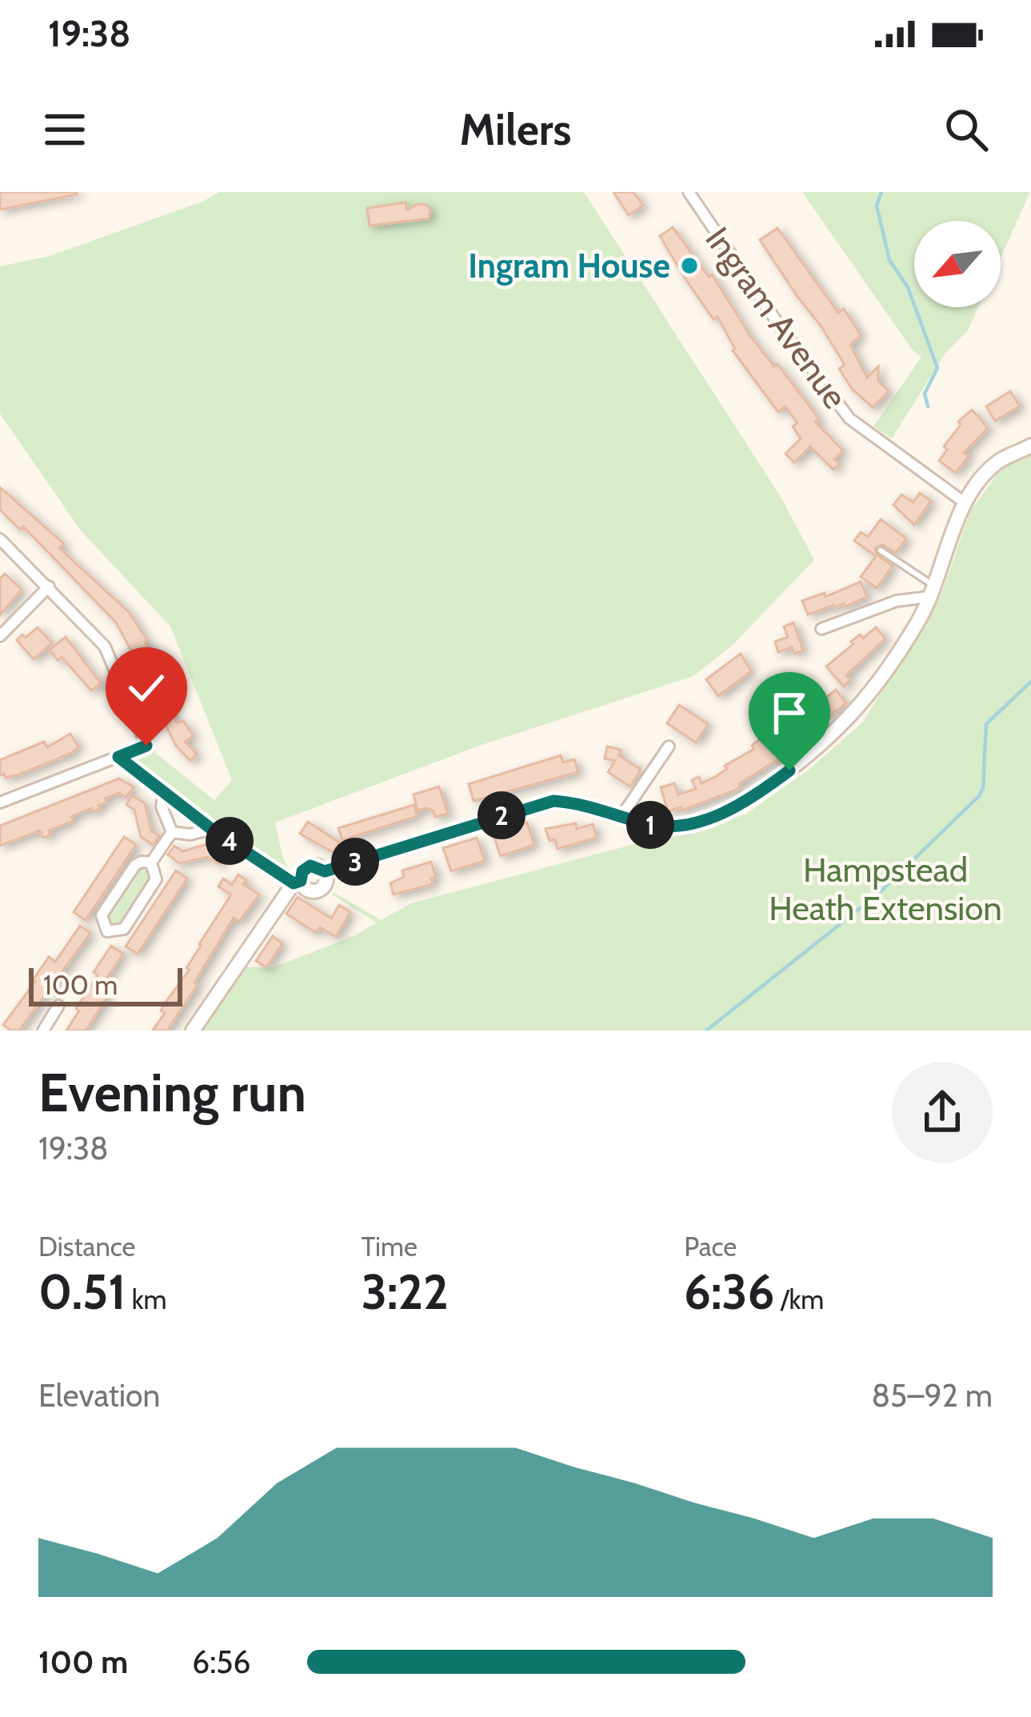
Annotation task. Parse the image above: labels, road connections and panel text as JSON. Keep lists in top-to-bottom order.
{
  "streets": {
    "street": ["Ingram Avenue"]
  },
  "parks": ["Hampstead Heath Extension"],
  "places": ["Ingram House"],
  "scale_bar": "100 m",
  "north": "bottom left",
  "page": {
    "status": "19:38",
    "header": "Milers",
    "pins": [
      "2",
      "1",
      "4",
      "3"
    ],
    "scale": "100 m",
    "heading": ["Evening run", "19:38"],
    "stats": [
      ["Distance", "0.51 km"],
      ["Time", "3:22"],
      ["Pace", "6:36 /km"]
    ],
    "chart": ["Elevation", "85–92 m"],
    "list": [
      {
        "name": "100 m",
        "note": "6:56"
      }
    ]
  }
}
